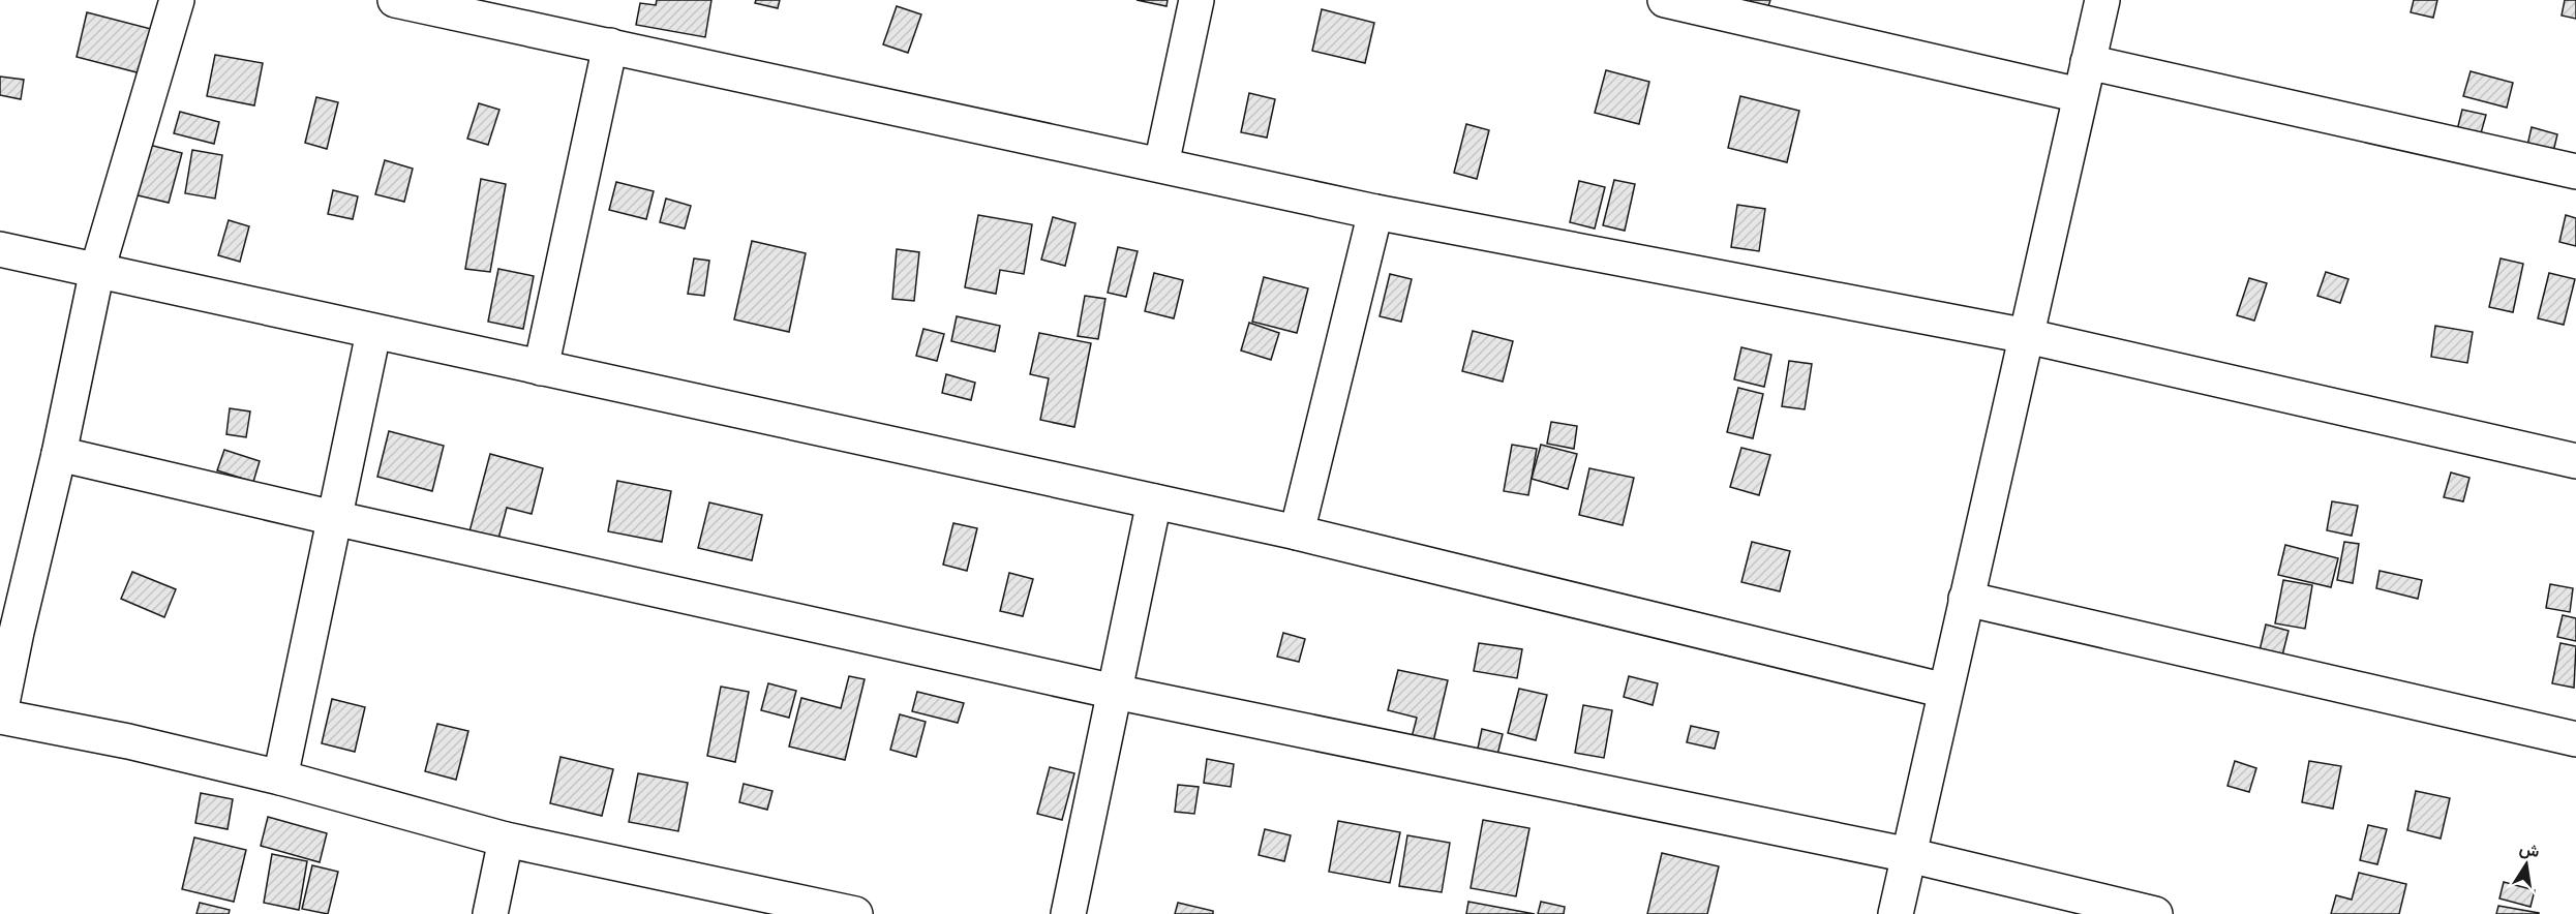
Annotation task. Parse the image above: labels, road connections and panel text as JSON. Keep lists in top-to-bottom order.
{
  "north": "top"
}
